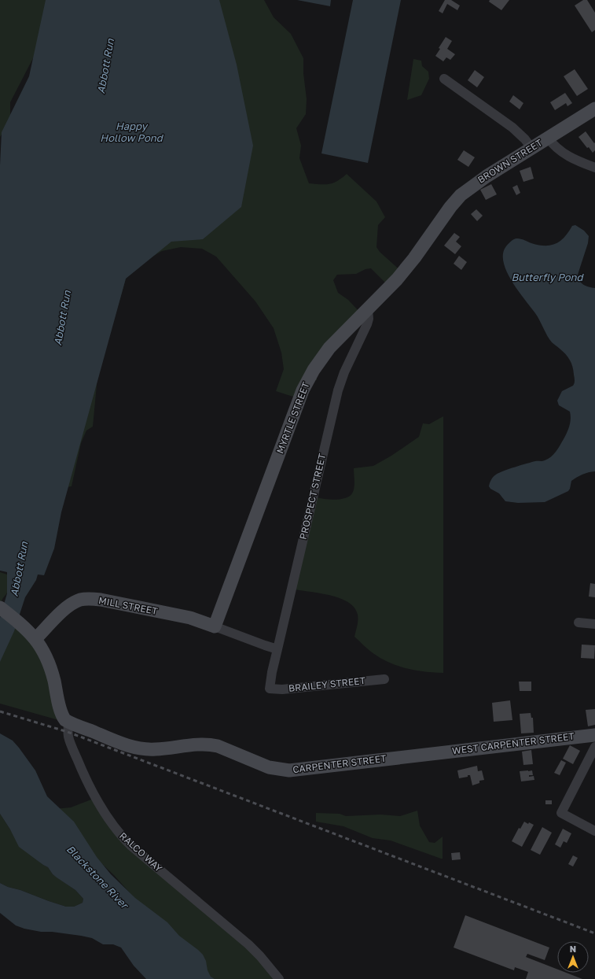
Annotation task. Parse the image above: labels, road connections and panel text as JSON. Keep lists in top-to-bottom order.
{
  "streets": {
    "street": [
      "BROWN STREET",
      "MYRTLE STREET",
      "PROSPECT STREET",
      "MILL STREET",
      "BRAILEY STREET",
      "WEST CARPENTER STREET",
      "CARPENTER STREET",
      "RALCO WAY"
    ]
  },
  "crossings": [
    ["BROWN STREET", "MYRTLE STREET"],
    ["MYRTLE STREET", "PROSPECT STREET"],
    ["MYRTLE STREET", "MILL STREET"],
    ["PROSPECT STREET", "MILL STREET"],
    ["PROSPECT STREET", "BRAILEY STREET"],
    ["WEST CARPENTER STREET", "CARPENTER STREET"],
    ["CARPENTER STREET", "RALCO WAY"]
  ],
  "water": [
    "Abbott Run",
    "Happy Hollow Pond",
    "Butterfly Pond",
    "Blackstone River"
  ],
  "north": "top"
}
